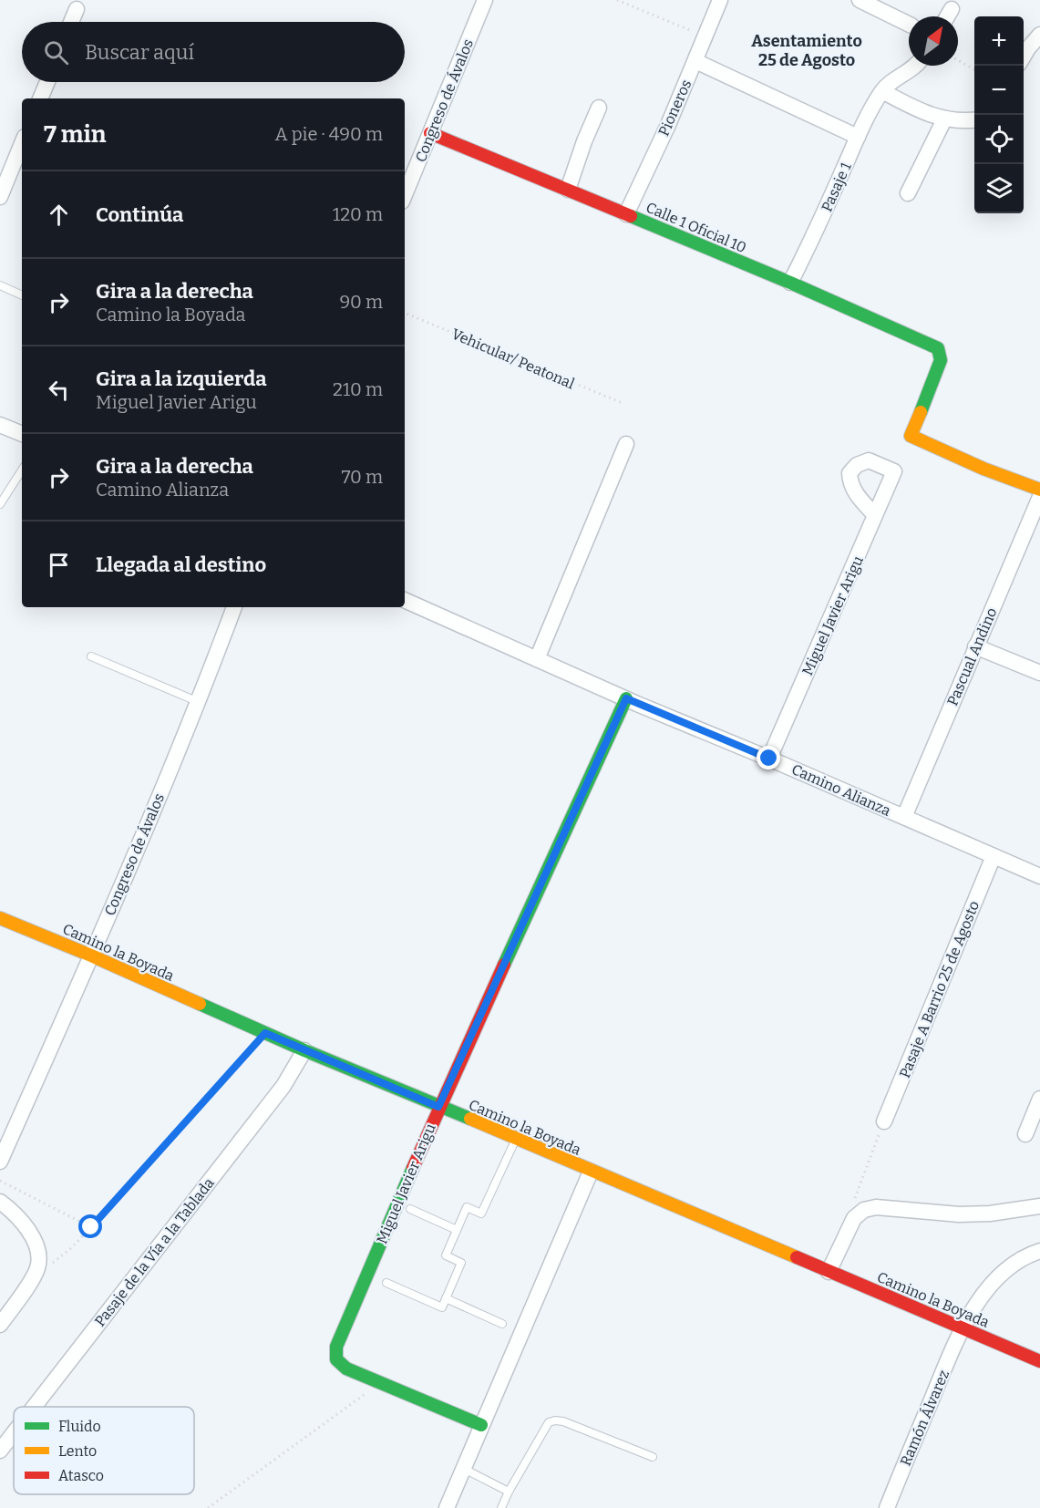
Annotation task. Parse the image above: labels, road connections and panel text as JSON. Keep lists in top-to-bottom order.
{
  "streets": {
    "street": [
      "Congreso de Ávalos",
      "Pioneros",
      "Pasaje 1",
      "Calle 1 Oficial 10",
      "Miguel Javier Arigu",
      "Pascual Andino",
      "Camino Alianza",
      "Camino la Boyada",
      "Pasaje A Barrio 25 de Agosto",
      "Pasaje de la Vía a la Tablada",
      "Ramón Álvarez"
    ],
    "path": ["Vehicular/ Peatonal"]
  },
  "crossings": [
    ["Congreso de Ávalos", "Calle 1 Oficial 10"],
    ["Congreso de Ávalos", "Camino la Boyada"],
    ["Pioneros", "Calle 1 Oficial 10"],
    ["Pasaje 1", "Calle 1 Oficial 10"],
    ["Miguel Javier Arigu", "Camino Alianza"],
    ["Miguel Javier Arigu", "Camino la Boyada"],
    ["Pascual Andino", "Camino Alianza"],
    ["Camino Alianza", "Pasaje A Barrio 25 de Agosto"],
    ["Camino la Boyada", "Pasaje de la Vía a la Tablada"],
    ["Camino la Boyada", "Ramón Álvarez"]
  ],
  "districts": ["Asentamiento 25 de Agosto"],
  "legend": ["Fluido", "Lento", "Atasco"],
  "north": "top right",
  "page": {
    "map_buttons": ["+", "−"],
    "search": "Buscar aquí",
    "heading": ["7 min", "A pie · 490 m"],
    "list": [
      ["Continúa", "120 m"],
      ["Gira a la derecha", "Camino la Boyada", "90 m"],
      ["Gira a la izquierda", "Miguel Javier Arigu", "210 m"],
      ["Gira a la derecha", "Camino Alianza", "70 m"],
      "Llegada al destino"
    ]
  }
}
